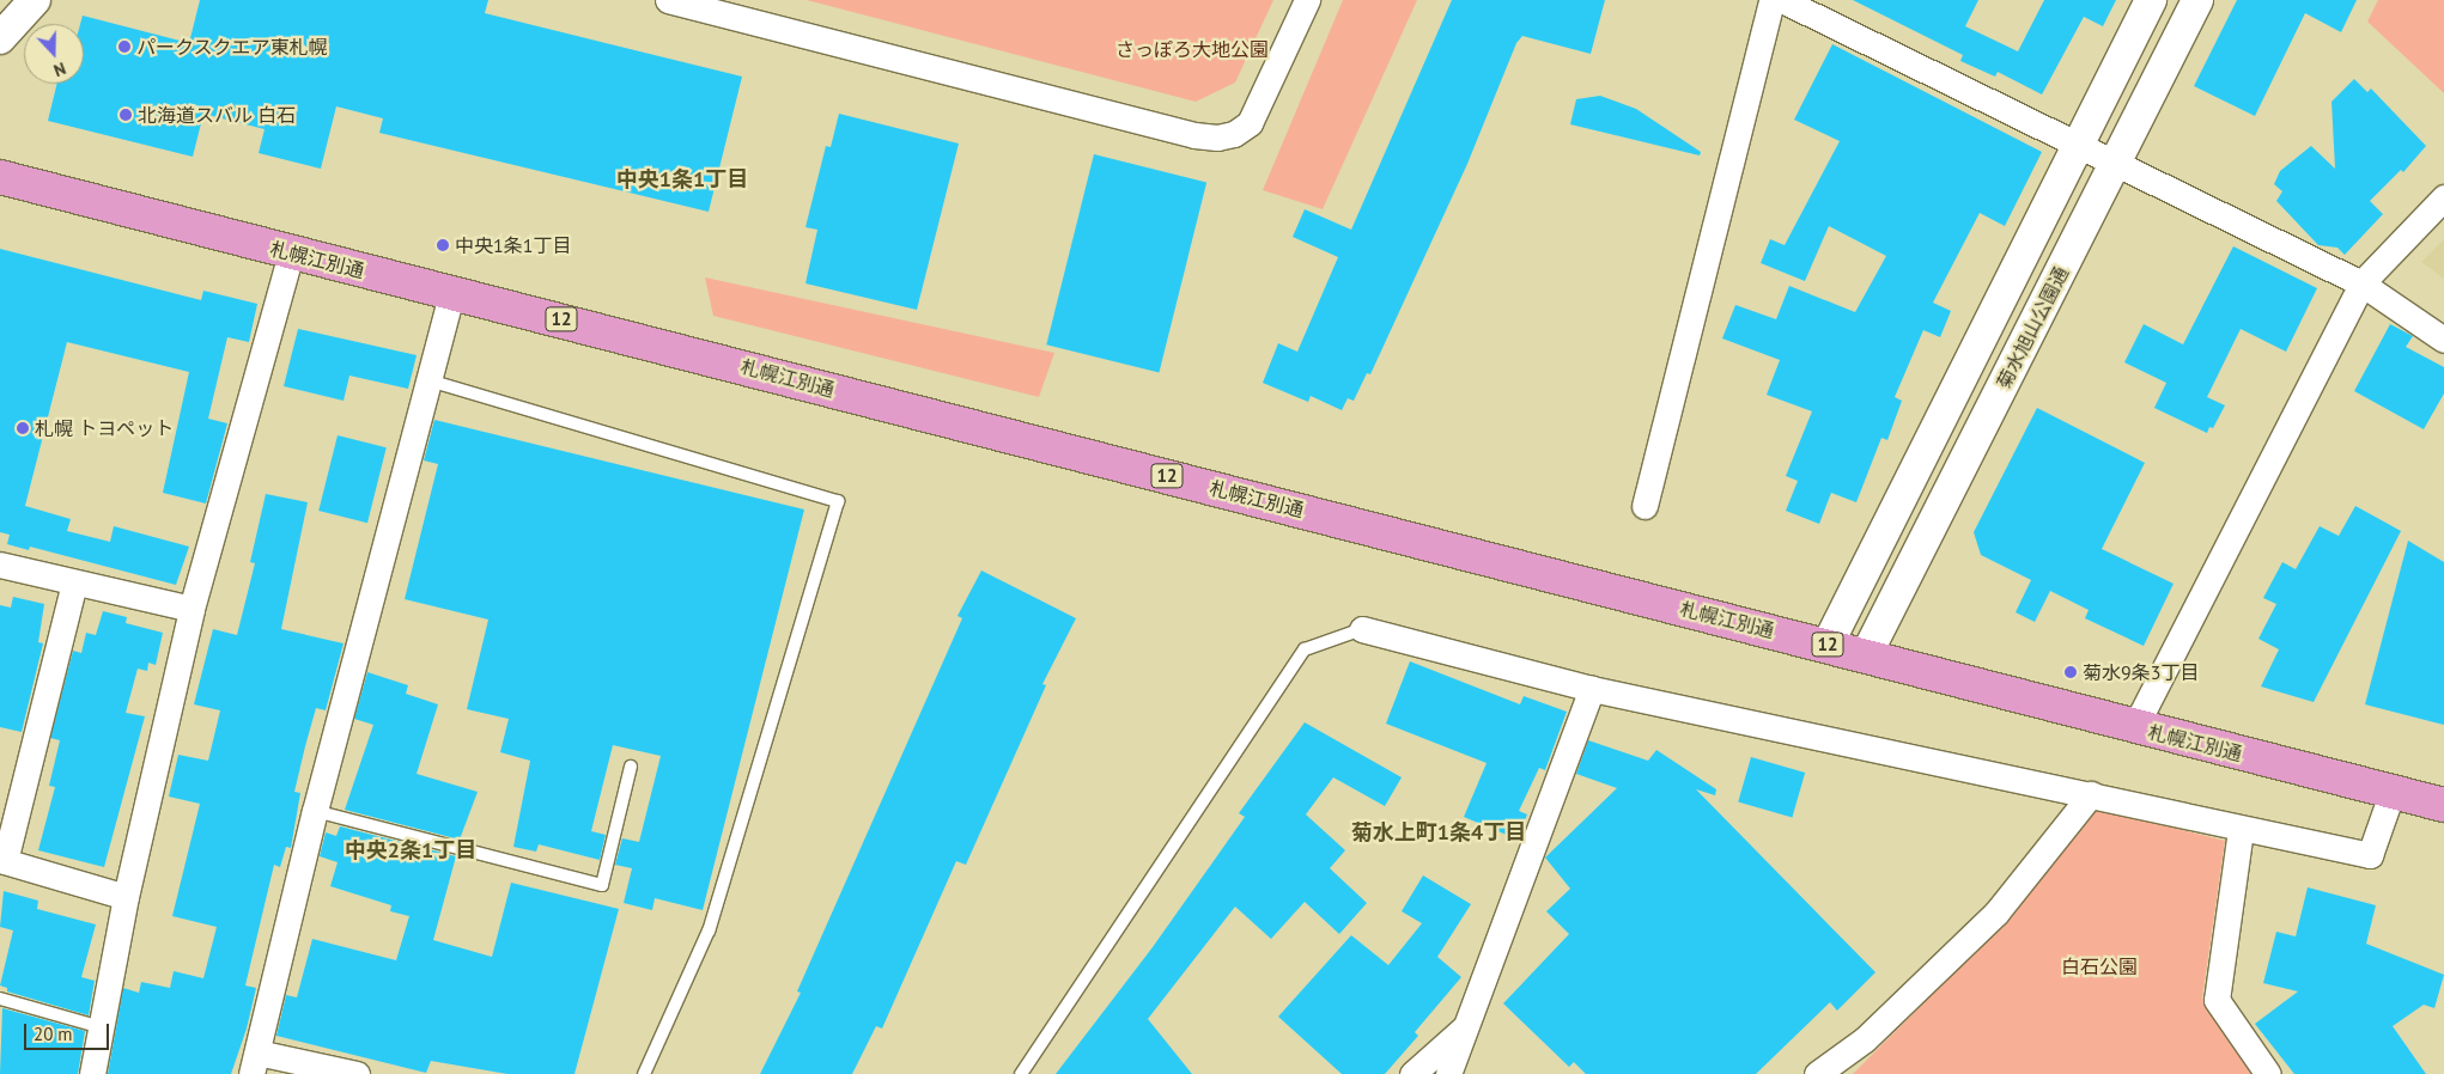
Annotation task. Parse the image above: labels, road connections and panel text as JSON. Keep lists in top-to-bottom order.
{
  "streets": {
    "highway": ["札幌江別通", "12"],
    "street": ["菊水旭山公園通"]
  },
  "crossings": [
    ["札幌江別通", "菊水旭山公園通"]
  ],
  "districts": ["中央1条1丁目", "菊水上町1条4丁目", "中央2条1丁目"],
  "parks": ["さっぽろ大地公園", "白石公園"],
  "places": [
    "パークスクエア東札幌",
    "北海道スバル 白石",
    "中央1条1丁目",
    "札幌 トヨペット",
    "菊水9条3丁目"
  ],
  "scale_bar": "20 m",
  "north": "bottom"
}
